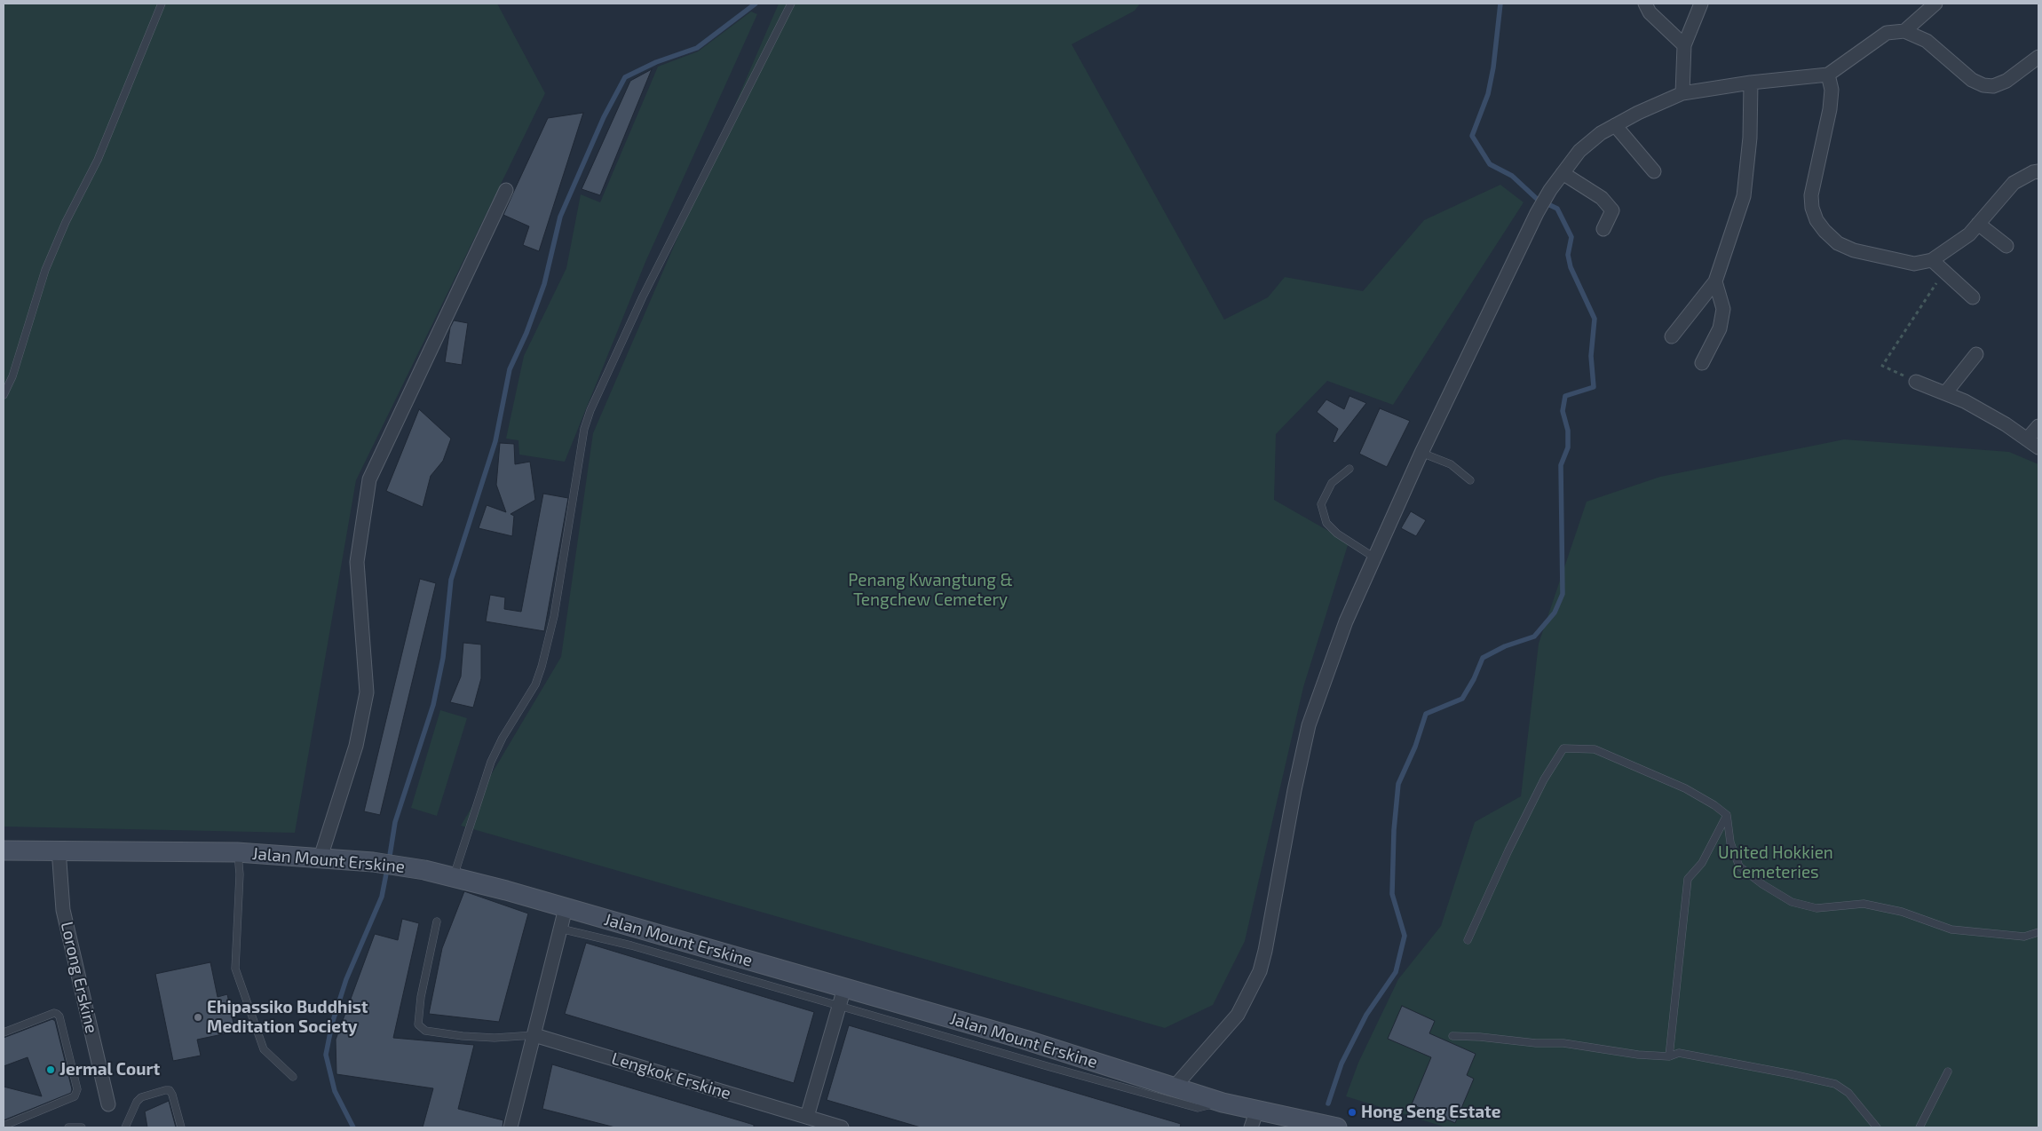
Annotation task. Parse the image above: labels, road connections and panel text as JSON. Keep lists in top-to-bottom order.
{
  "streets": {
    "main road": ["Jalan Mount Erskine"],
    "street": ["Lorong Erskine", "Lengkok Erskine"]
  },
  "crossings": [
    ["Jalan Mount Erskine", "Lorong Erskine"]
  ],
  "parks": ["Penang Kwangtung & Tengchew Cemetery", "United Hokkien Cemeteries"],
  "places": ["Ehipassiko Buddhist Meditation Society", "Jermal Court", "Hong Seng Estate"]
}
